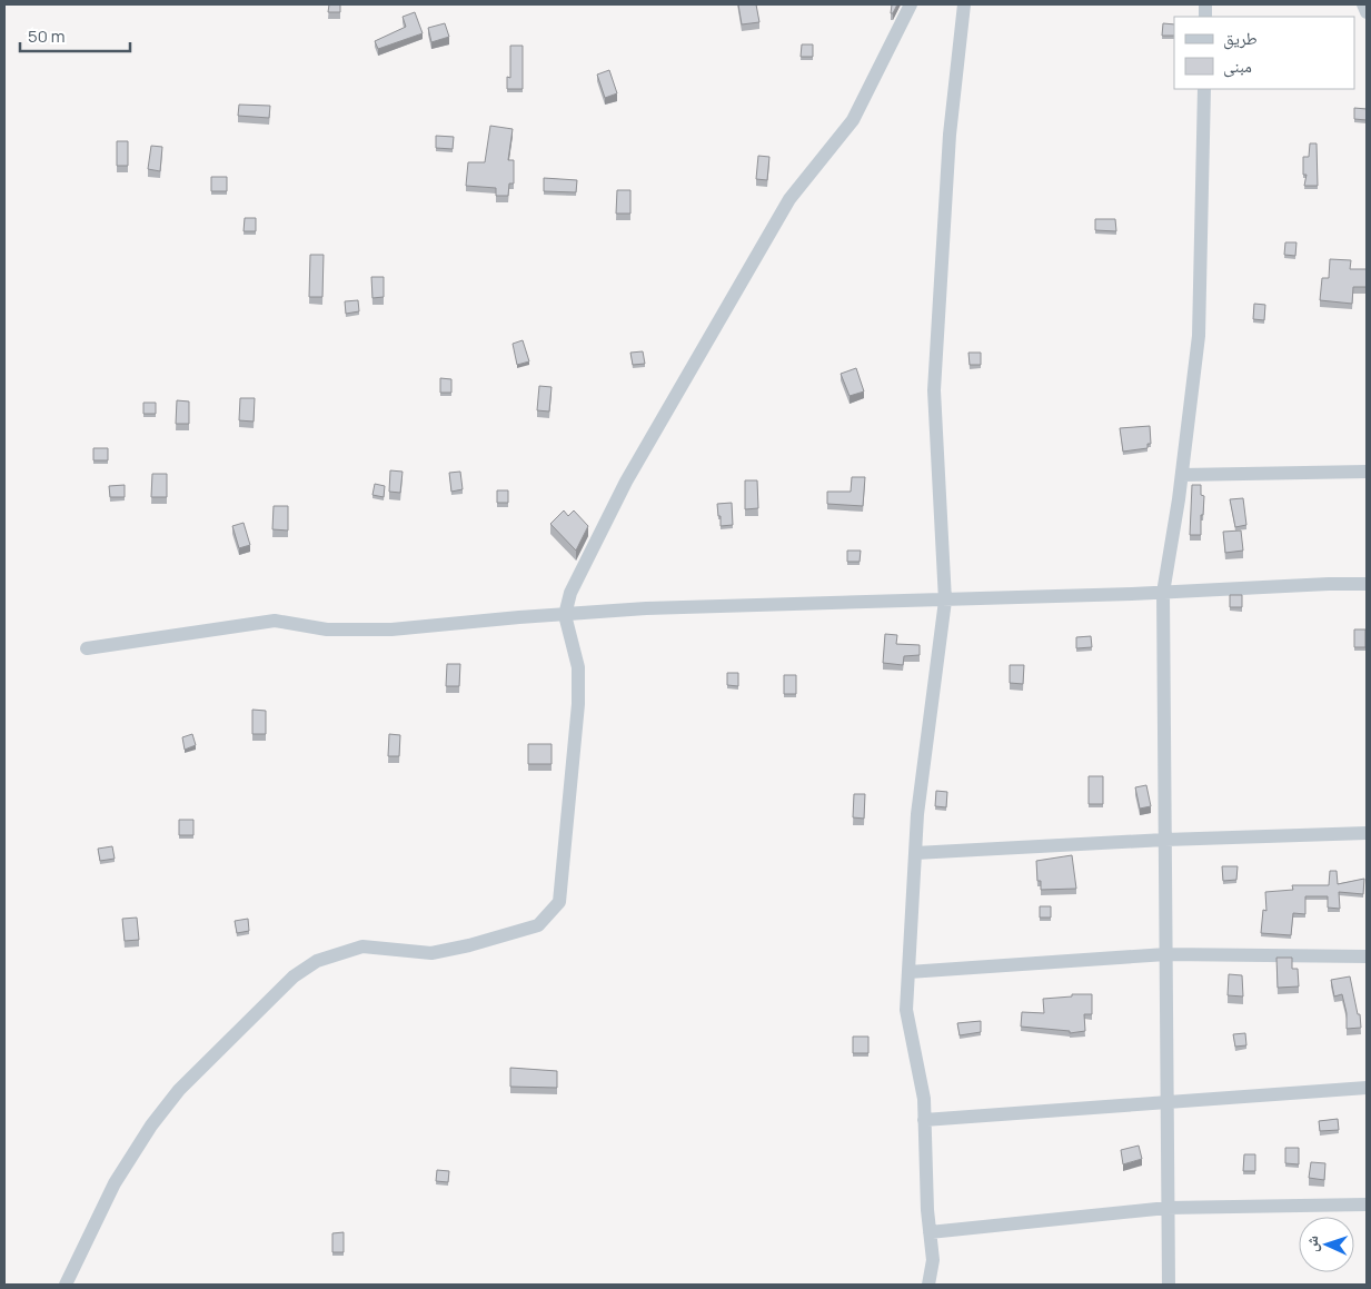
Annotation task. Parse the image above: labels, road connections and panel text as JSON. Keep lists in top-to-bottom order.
{
  "legend": ["طريق", "مبنى"],
  "scale_bar": "50 m",
  "north": "left"
}
